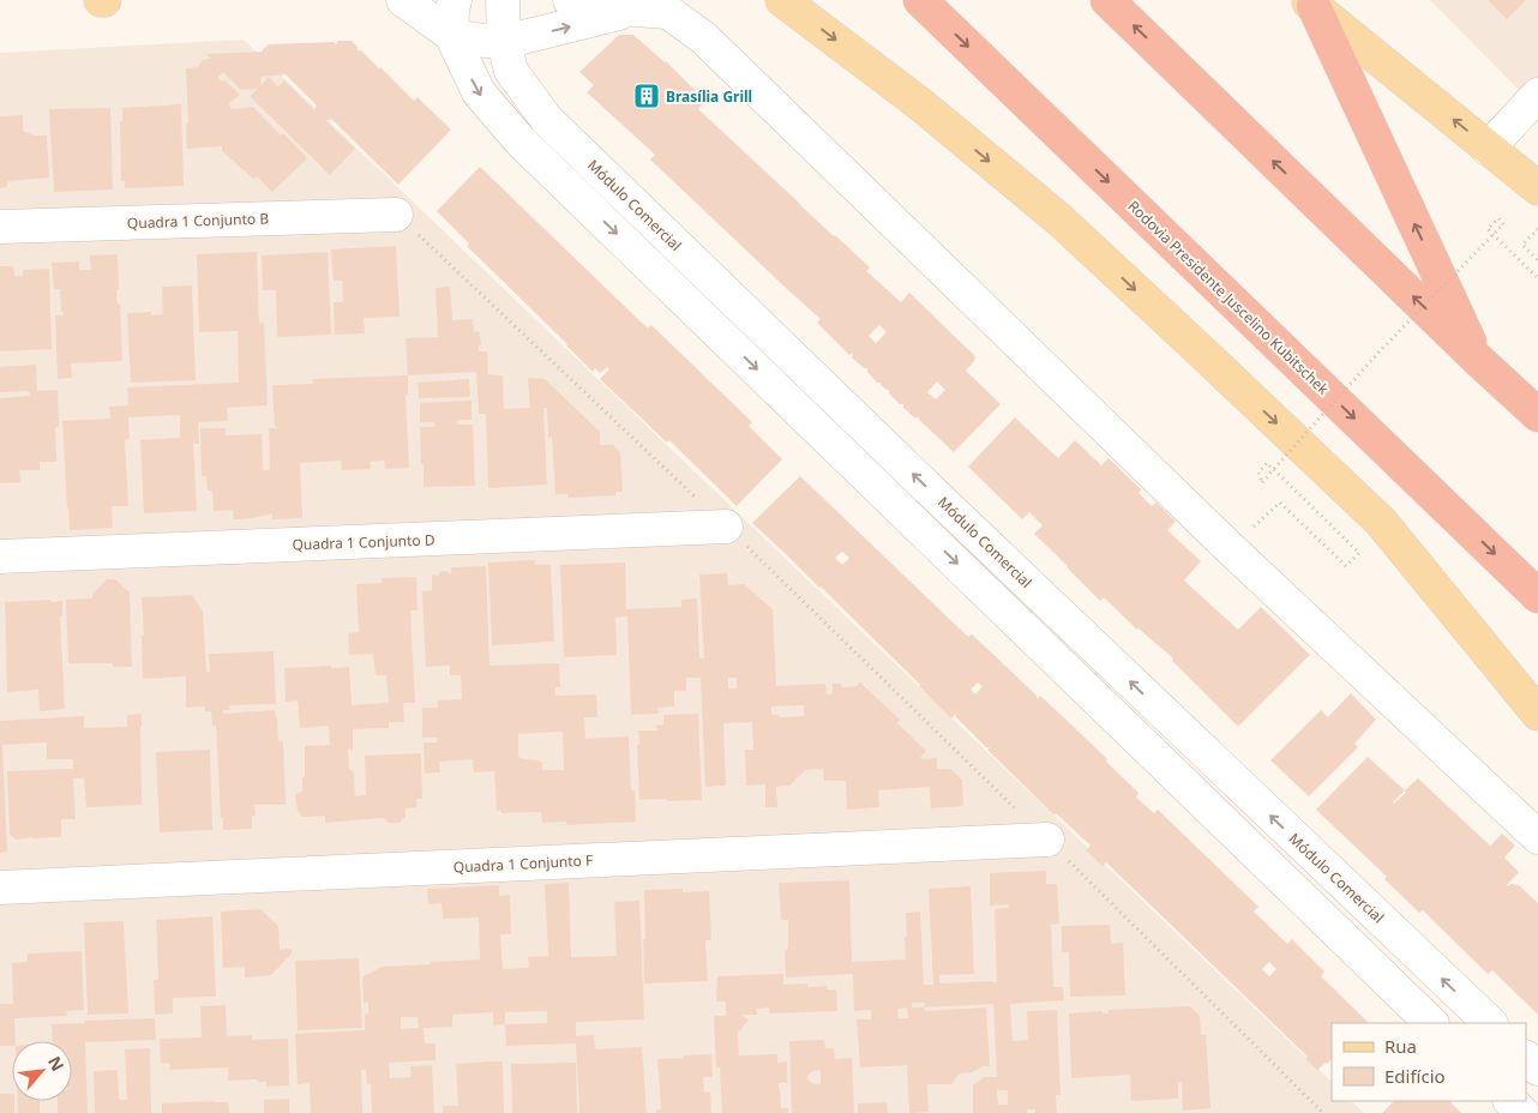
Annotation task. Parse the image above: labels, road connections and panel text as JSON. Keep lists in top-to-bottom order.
{
  "streets": {
    "highway": ["Rodovia Presidente Juscelino Kubitschek"],
    "street": [
      "Módulo Comercial",
      "Quadra 1 Conjunto B",
      "Quadra 1 Conjunto D",
      "Quadra 1 Conjunto F"
    ]
  },
  "places": {
    "building": ["Brasília Grill"]
  },
  "legend": ["Rua", "Edifício"],
  "north": "top right"
}
